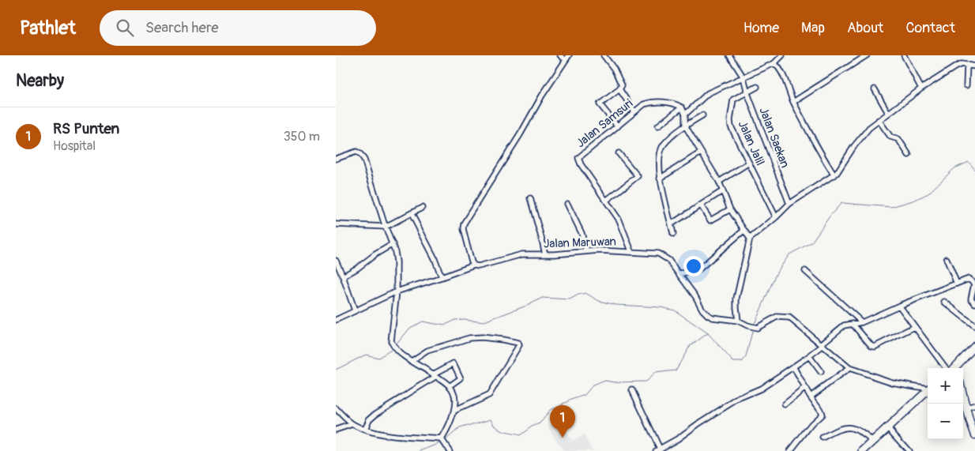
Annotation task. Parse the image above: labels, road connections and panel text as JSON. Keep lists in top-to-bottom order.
{
  "streets": {
    "street": [
      "Jalan Samsuri",
      "Jalan Saekan",
      "Jalan Jalil",
      "Jalan Maruwan"
    ]
  },
  "crossings": [
    ["Jalan Samsuri", "Jalan Maruwan"],
    ["Jalan Saekan", "Jalan Jalil"]
  ],
  "page": {
    "header": "Pathlet",
    "search": "Search here",
    "nav": [
      "Home",
      "Map",
      "About",
      "Contact"
    ],
    "heading": "Nearby",
    "list": [
      {
        "mark": "1",
        "name": "RS Punten",
        "note": "Hospital",
        "value": "350 m"
      }
    ],
    "map_buttons": ["+", "−"],
    "pins": "1"
  }
}
